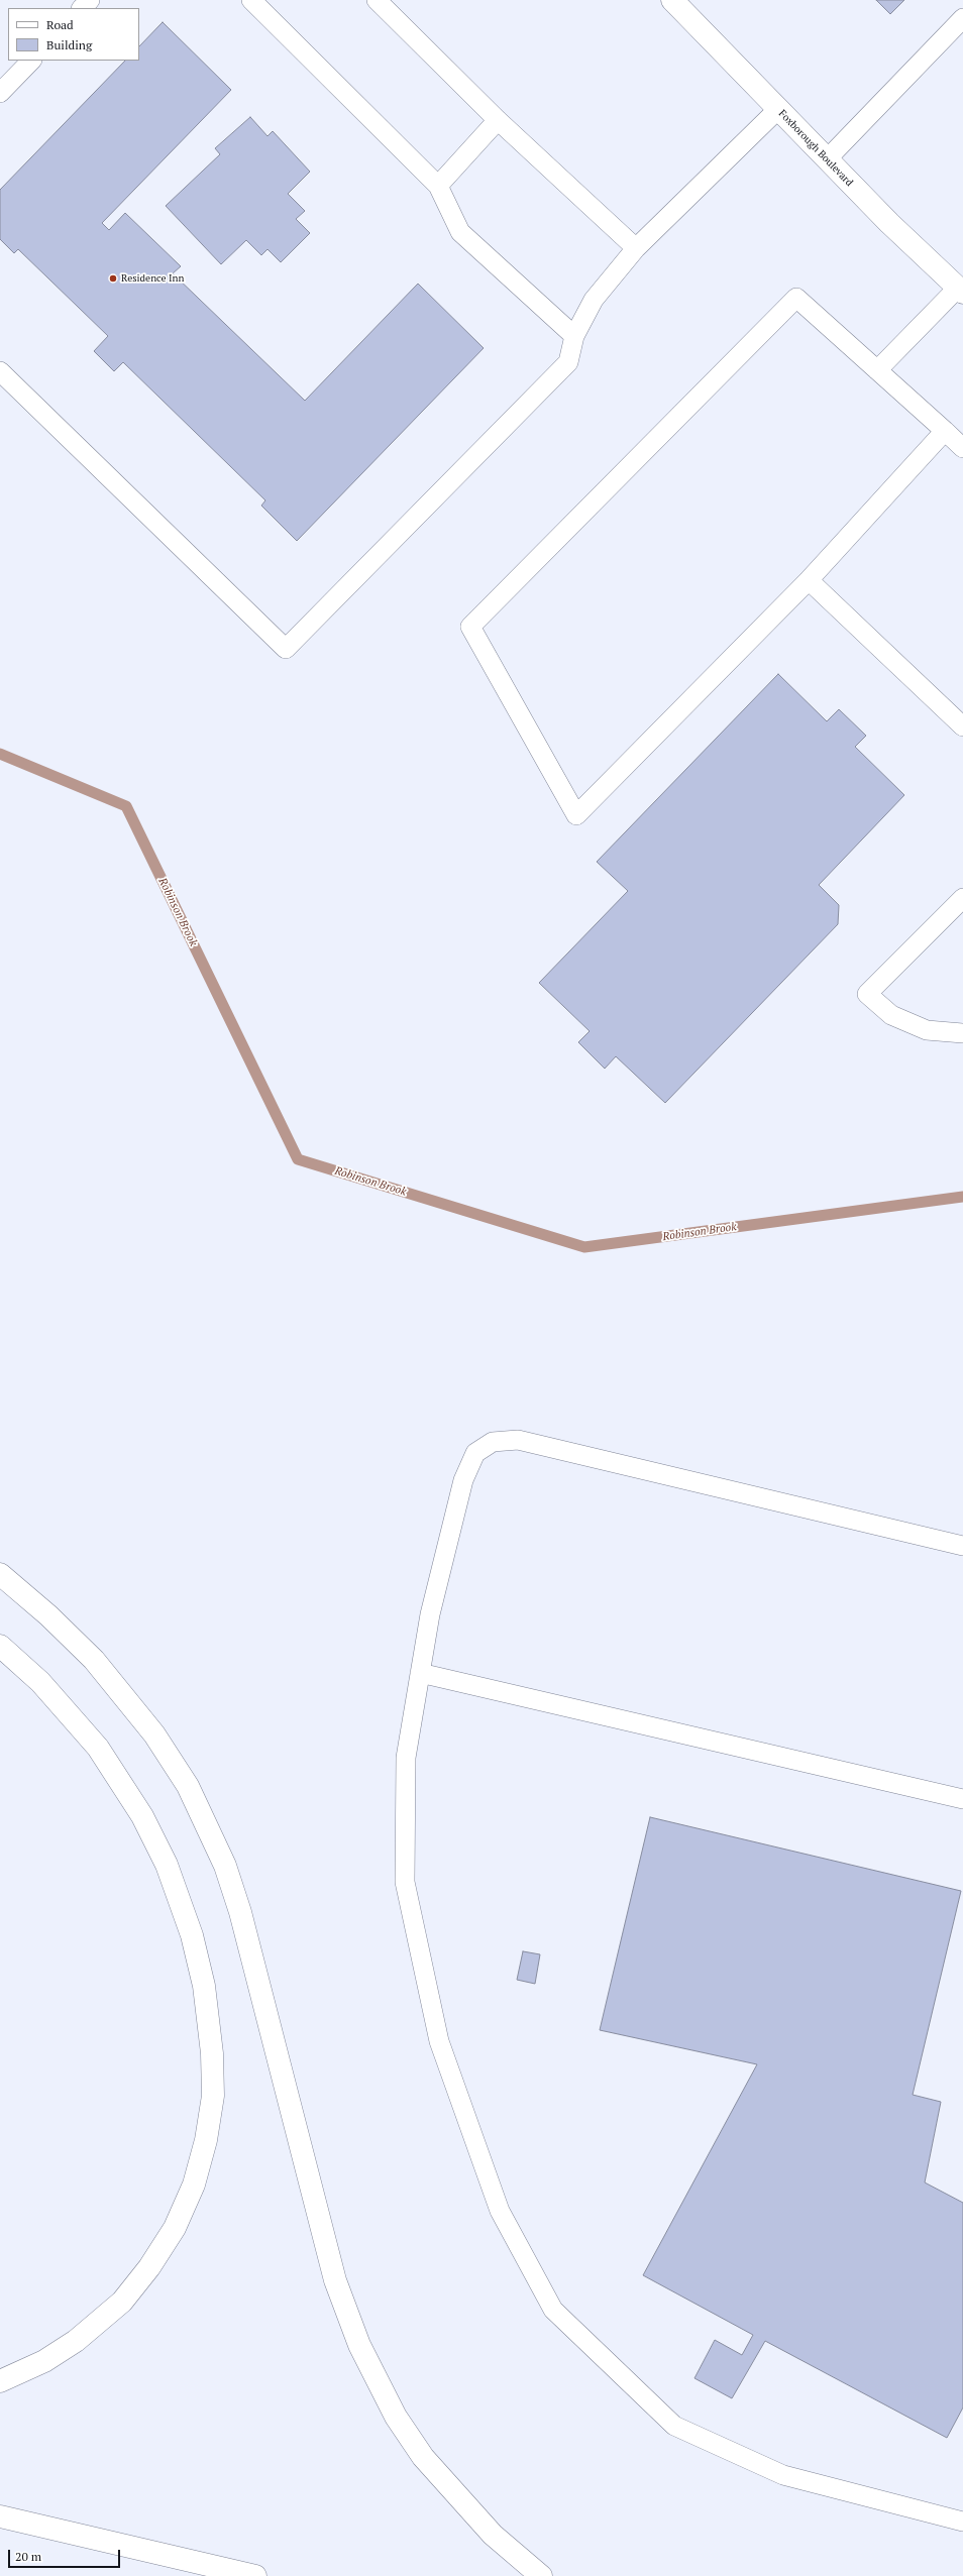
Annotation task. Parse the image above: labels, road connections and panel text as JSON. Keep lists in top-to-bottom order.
{
  "streets": {
    "main road": ["Foxborough Boulevard"]
  },
  "water": ["Robinson Brook"],
  "places": ["Residence Inn"],
  "legend": ["Road", "Building"],
  "scale_bar": "20 m"
}
